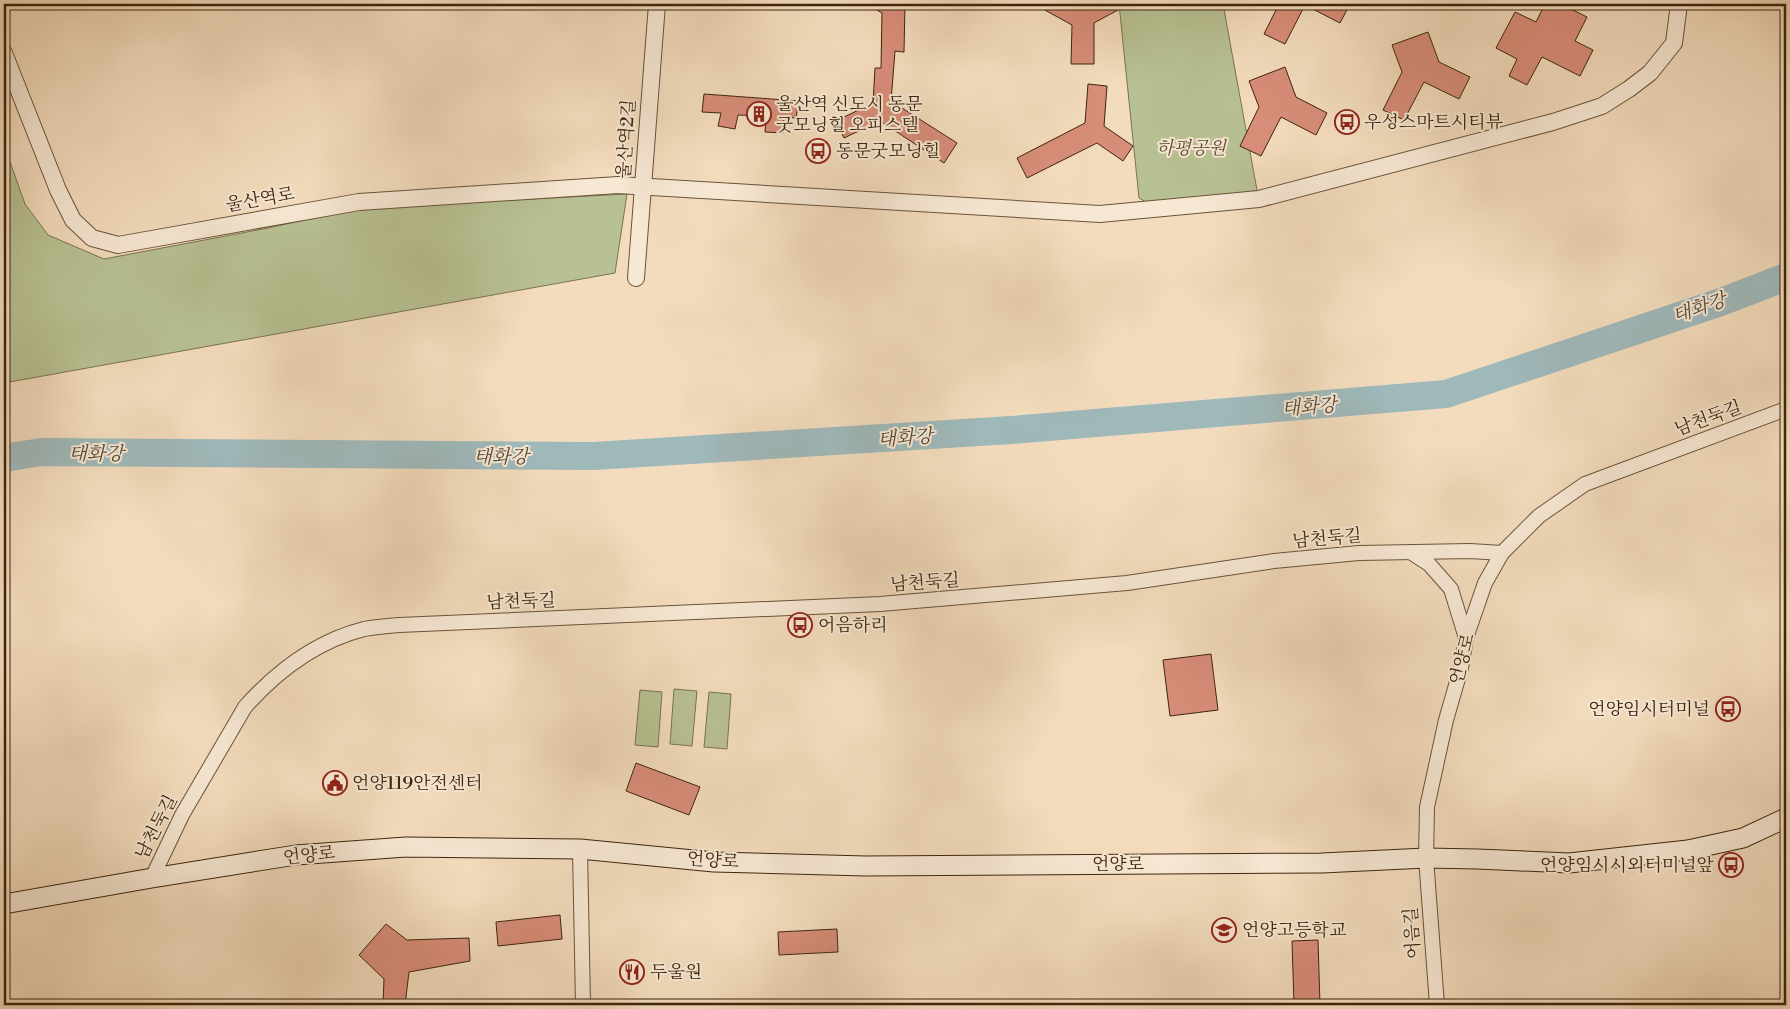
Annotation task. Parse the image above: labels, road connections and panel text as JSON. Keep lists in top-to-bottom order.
{
  "streets": {
    "main road": ["언양로"],
    "street": [
      "울산역2길",
      "울산역로",
      "남천둑길",
      "어음길"
    ]
  },
  "crossings": [
    ["울산역2길", "울산역로"],
    ["남천둑길", "언양로"],
    ["언양로", "어음길"]
  ],
  "water": ["태화강"],
  "parks": ["하평공원"],
  "places": {
    "building": ["울산역 신도시 동문 굿모닝힐 오피스텔"],
    "bus stop": [
      "우성스마트시티뷰",
      "동문굿모닝힐",
      "어음하리",
      "언양임시터미널",
      "언양임시시외터미널앞"
    ],
    "public building": ["언양119안전센터"],
    "school or university": ["언양고등학교"],
    "restaurant": ["두울원"]
  }
}
